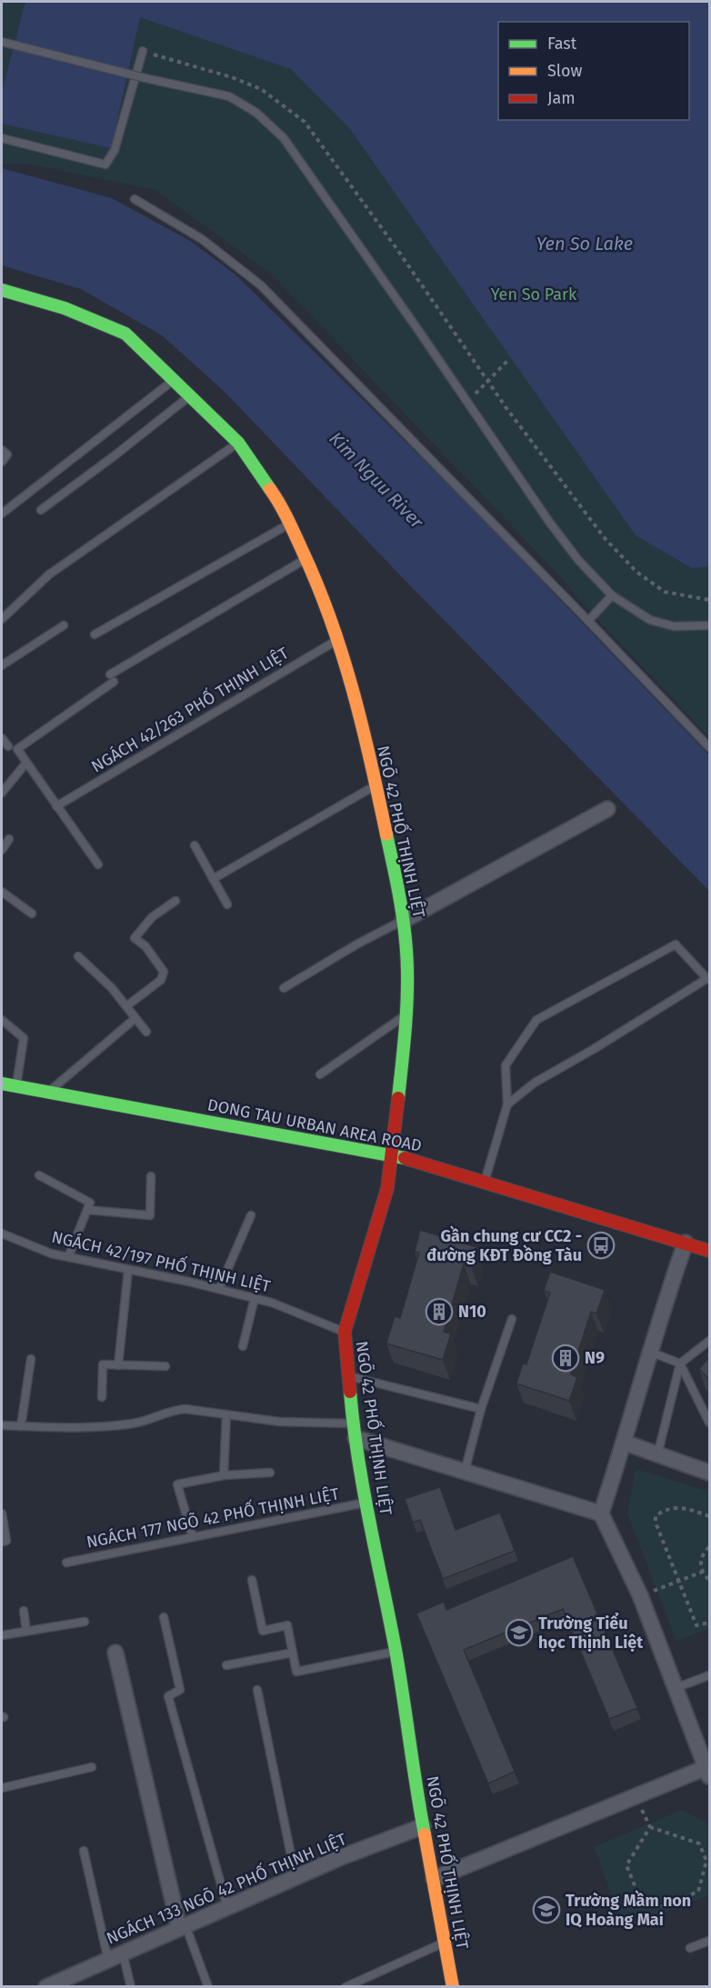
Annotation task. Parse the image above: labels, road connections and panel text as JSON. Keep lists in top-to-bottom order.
{
  "streets": {
    "street": ["NGÕ 42 PHỐ THỊNH LIỆT", "DONG TAU URBAN AREA ROAD", "NGÁCH 133 NGÕ 42 PHỐ THỊNH LIỆT"],
    "lane": ["NGÁCH 42/263 PHỐ THỊNH LIỆT", "NGÁCH 42/197 PHỐ THỊNH LIỆT", "NGÁCH 177 NGÕ 42 PHỐ THỊNH LIỆT"]
  },
  "crossings": [
    ["NGÁCH 42/263 PHỐ THỊNH LIỆT", "NGÕ 42 PHỐ THỊNH LIỆT"],
    ["NGÕ 42 PHỐ THỊNH LIỆT", "DONG TAU URBAN AREA ROAD"],
    ["NGÕ 42 PHỐ THỊNH LIỆT", "NGÁCH 42/197 PHỐ THỊNH LIỆT"],
    ["NGÕ 42 PHỐ THỊNH LIỆT", "NGÁCH 177 NGÕ 42 PHỐ THỊNH LIỆT"],
    ["NGÕ 42 PHỐ THỊNH LIỆT", "NGÁCH 133 NGÕ 42 PHỐ THỊNH LIỆT"]
  ],
  "water": ["Yen So Lake", "Kim Nguu River"],
  "parks": ["Yen So Park"],
  "places": {
    "bus stop": ["Gần chung cư CC2 - đường KĐT Đồng Tàu"],
    "building": ["N10", "N9"],
    "school or university": ["Trường Tiểu học Thịnh Liệt", "Trường Mầm non IQ Hoàng Mai"]
  },
  "legend": ["Fast", "Slow", "Jam"]
}
